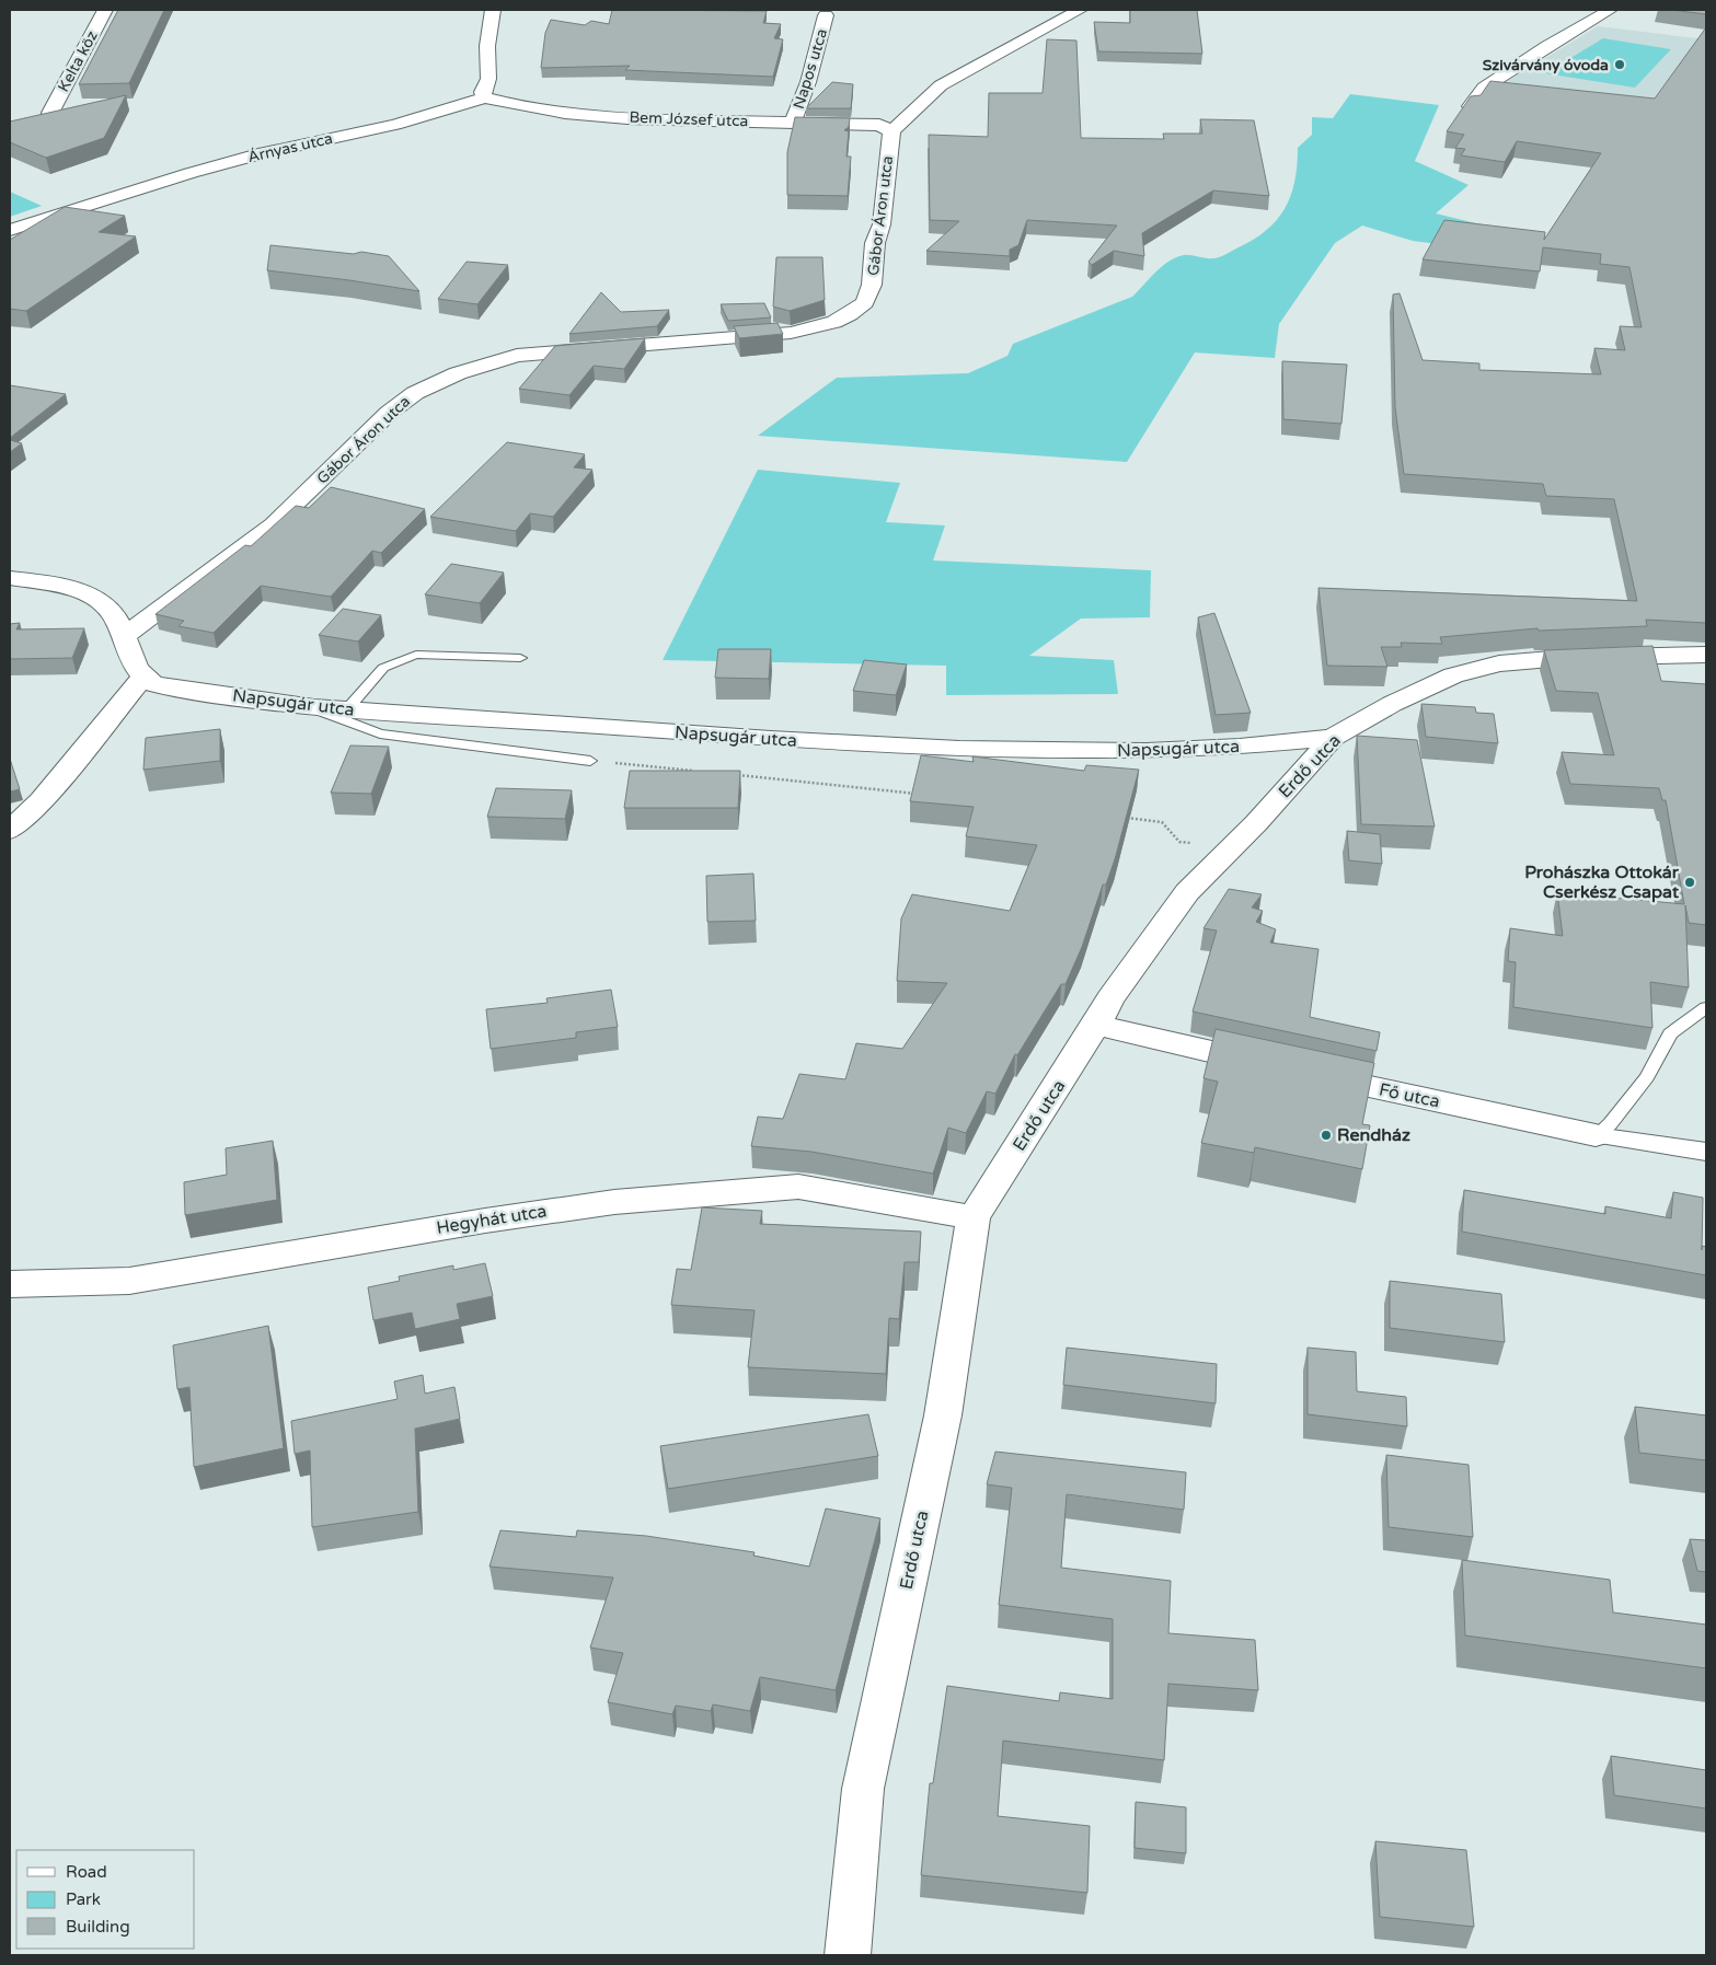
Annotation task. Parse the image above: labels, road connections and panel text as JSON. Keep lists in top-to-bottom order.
{
  "streets": {
    "street": [
      "Kelta köz",
      "Napos utca",
      "Bem József utca",
      "Árnyas utca",
      "Gábor Áron utca",
      "Napsugár utca",
      "Erdő utca",
      "Fő utca",
      "Hegyhát utca"
    ]
  },
  "crossings": [
    ["Napos utca", "Bem József utca"],
    ["Bem József utca", "Árnyas utca"],
    ["Bem József utca", "Gábor Áron utca"],
    ["Napsugár utca", "Erdő utca"],
    ["Erdő utca", "Fő utca"],
    ["Erdő utca", "Hegyhát utca"]
  ],
  "places": ["Szivárvány óvoda", "Prohászka Ottokár Cserkész Csapat", "Rendház"],
  "legend": ["Road", "Park", "Building"]
}
